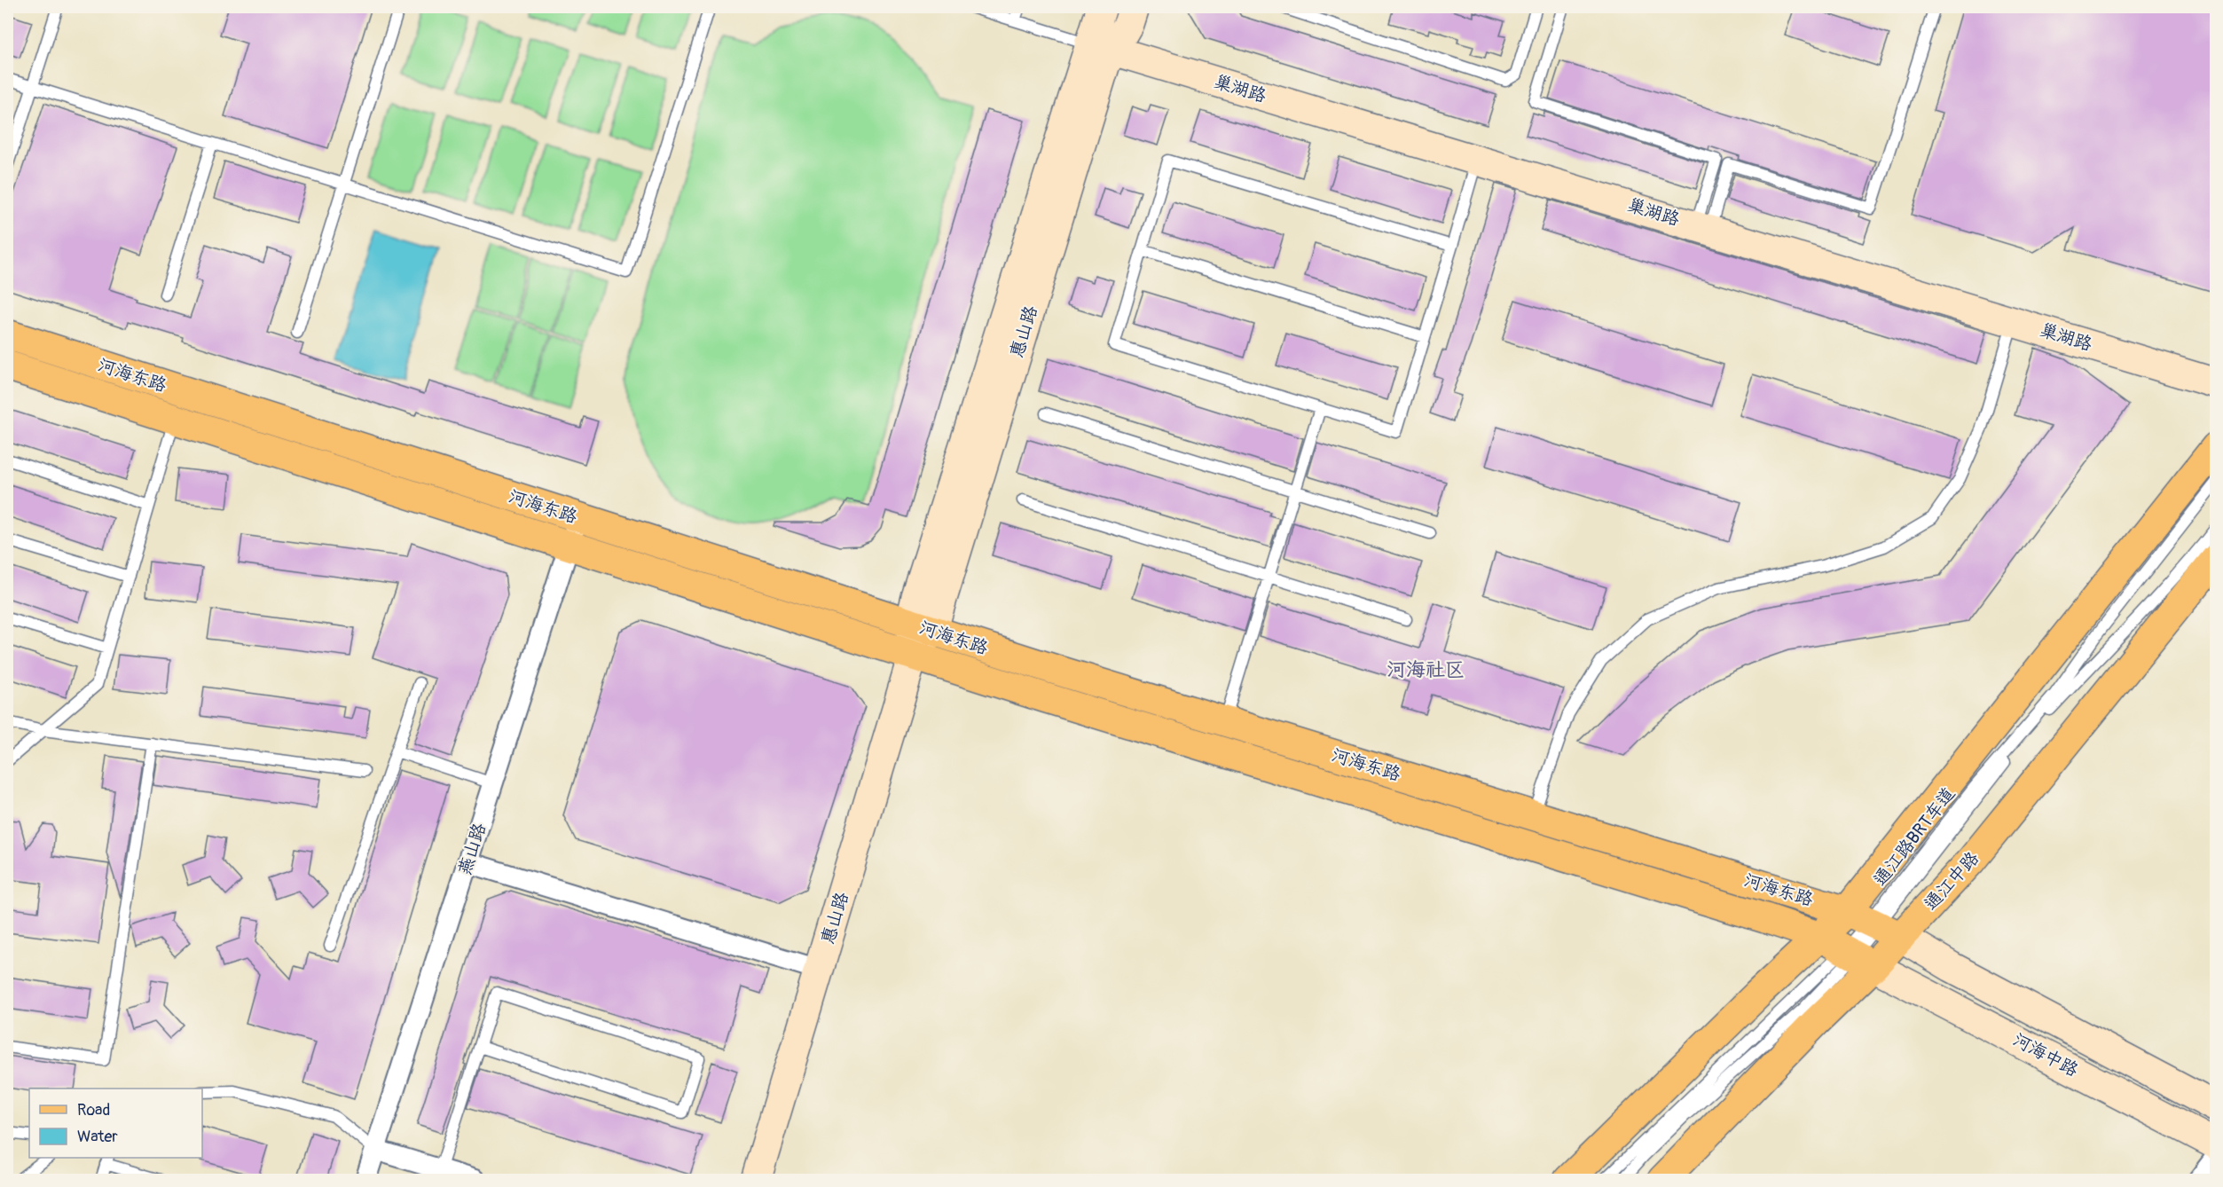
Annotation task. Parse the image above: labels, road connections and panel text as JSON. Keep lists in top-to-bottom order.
{
  "streets": {
    "main road": ["河海东路", "通江中路"],
    "street": [
      "巢湖路",
      "惠山路",
      "燕山路",
      "河海中路"
    ],
    "lane": ["通江路BRT车道"]
  },
  "crossings": [
    ["巢湖路", "惠山路"],
    ["惠山路", "河海东路"],
    ["河海东路", "通江路BRT车道"],
    ["河海东路", "燕山路"],
    ["河海东路", "通江中路"],
    ["河海东路", "河海中路"],
    ["通江路BRT车道", "通江中路"],
    ["通江路BRT车道", "河海中路"],
    ["通江中路", "河海中路"]
  ],
  "districts": ["河海社区"],
  "legend": ["Road", "Water"]
}
